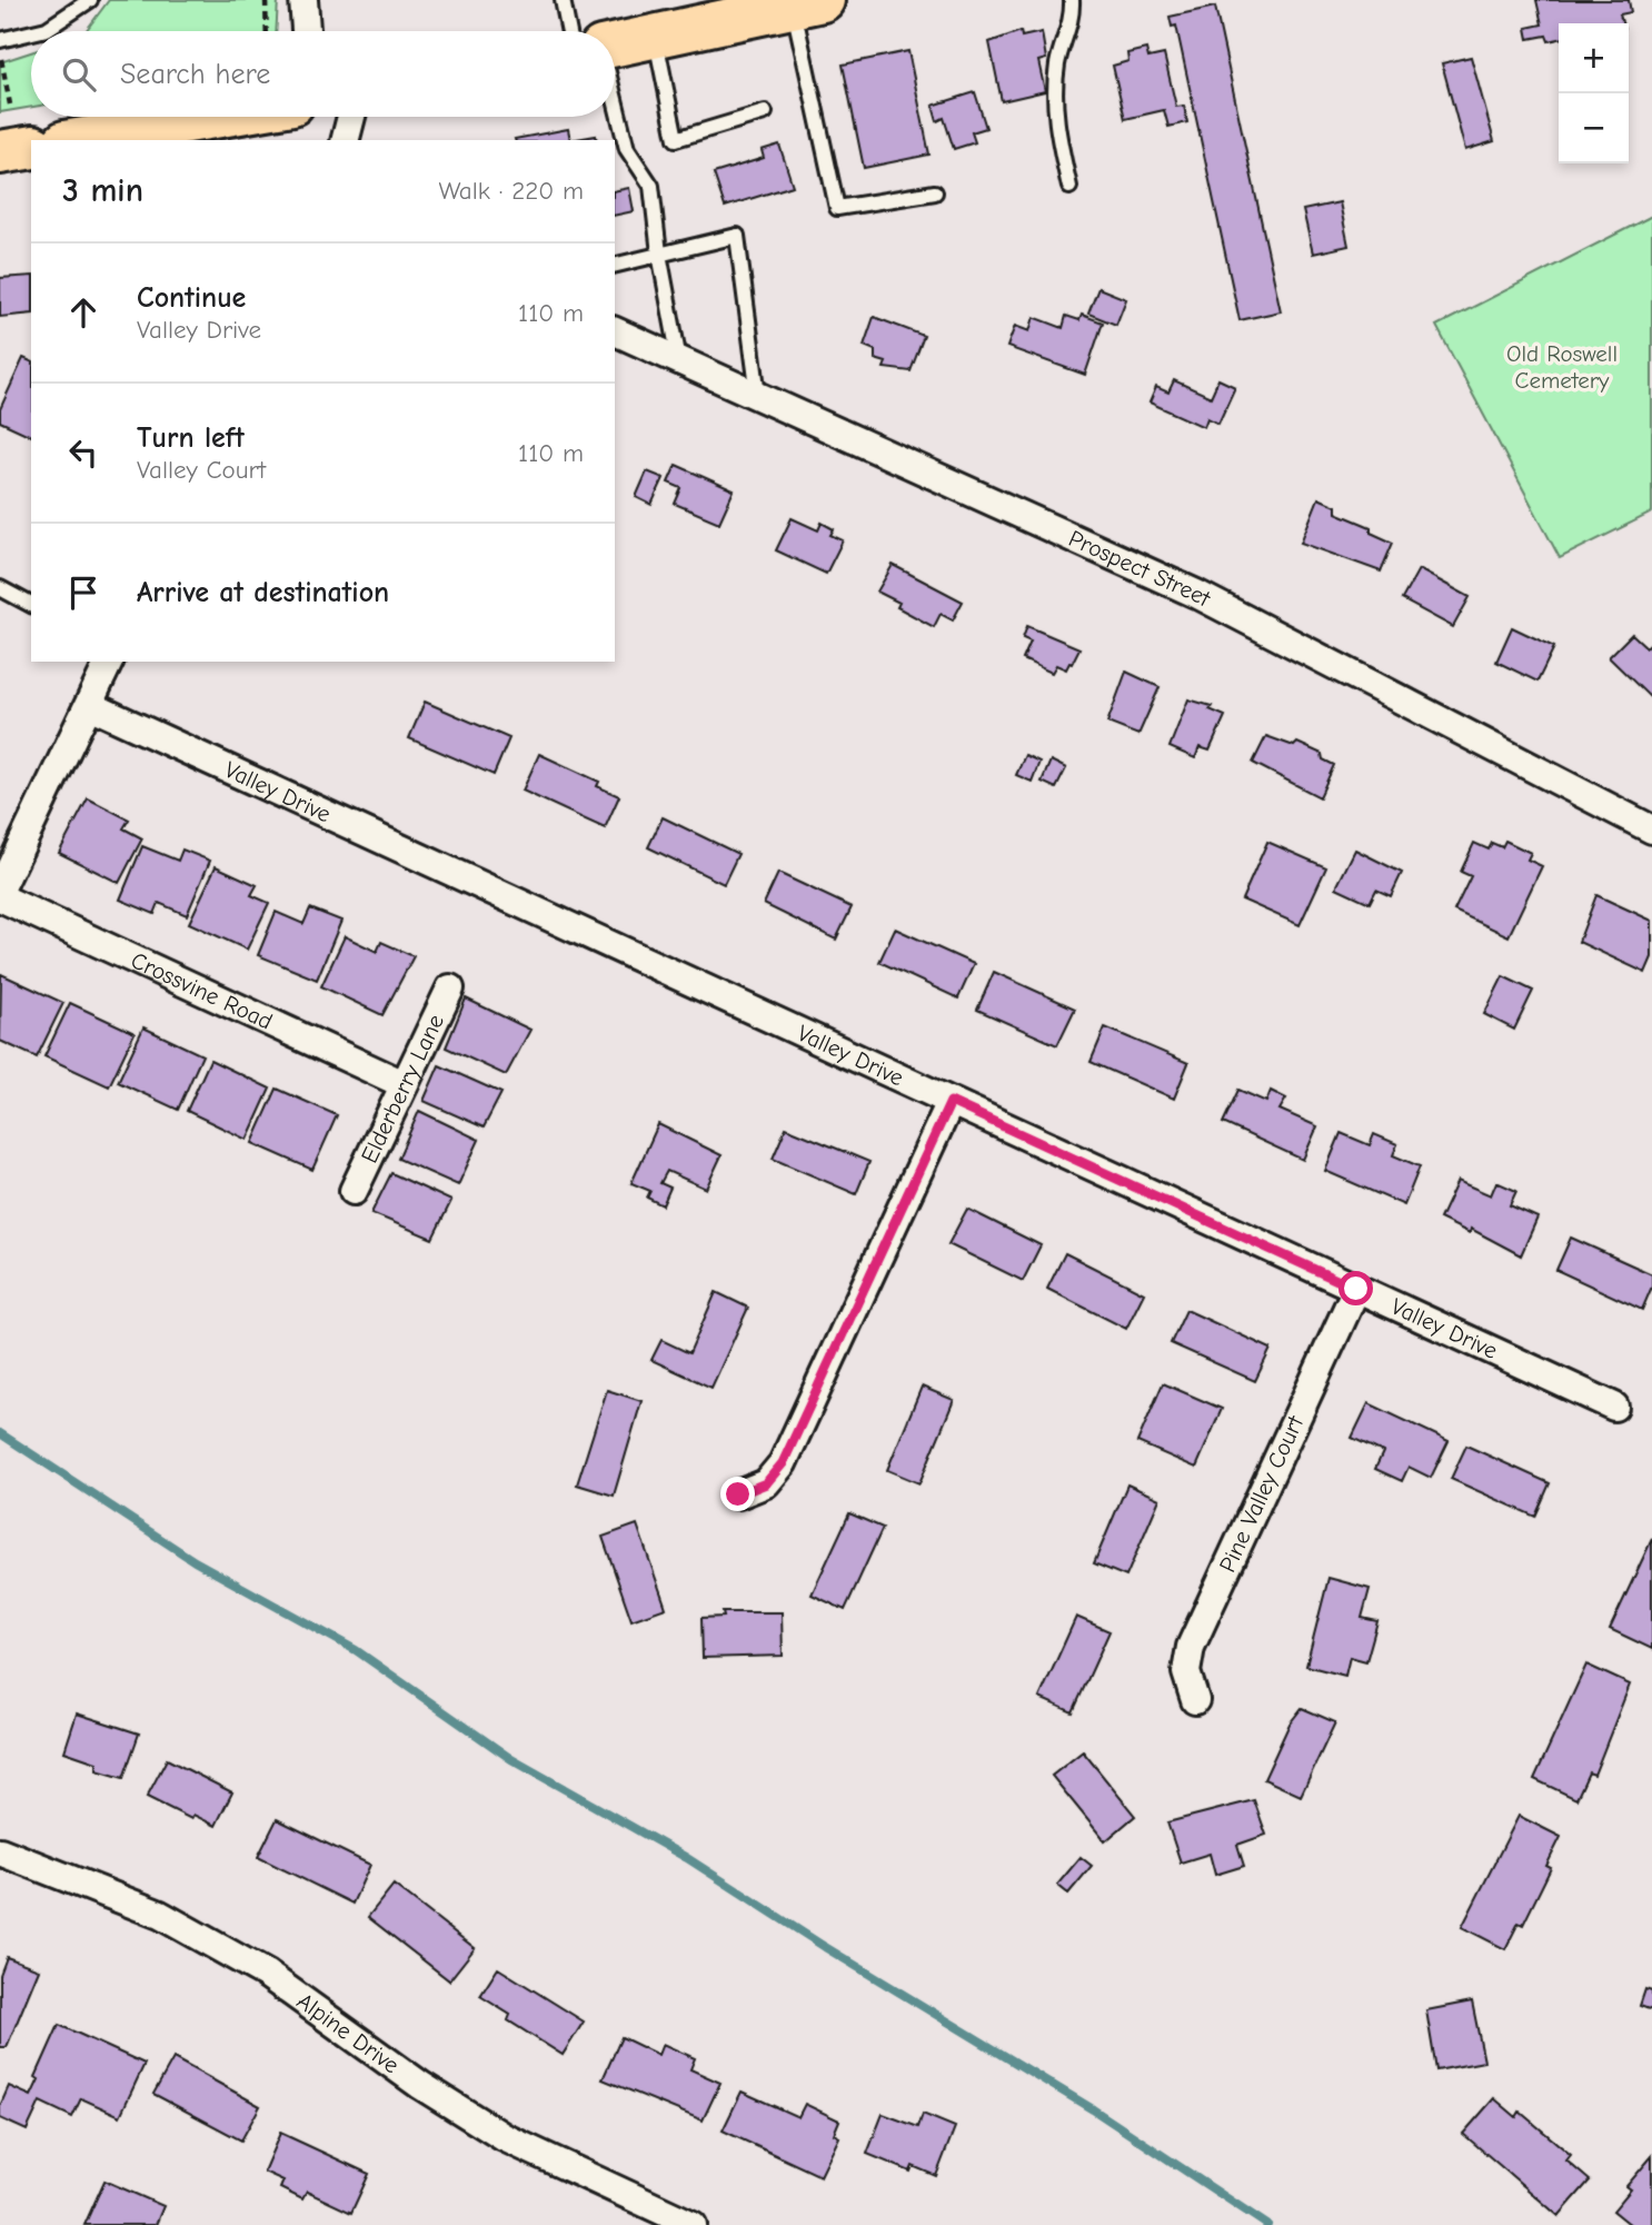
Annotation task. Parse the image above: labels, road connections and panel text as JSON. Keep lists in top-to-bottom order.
{
  "streets": {
    "street": [
      "Prospect Street",
      "Valley Drive",
      "Crossvine Road",
      "Elderberry Lane",
      "Pine Valley Court",
      "Alpine Drive"
    ]
  },
  "crossings": [
    ["Valley Drive", "Pine Valley Court"],
    ["Crossvine Road", "Elderberry Lane"]
  ],
  "parks": ["Old Roswell Cemetery"],
  "page": {
    "map_buttons": ["+", "−"],
    "search": "Search here",
    "heading": ["3 min", "Walk · 220 m"],
    "list": [
      ["Continue", "Valley Drive", "110 m"],
      ["Turn left", "Valley Court", "110 m"],
      "Arrive at destination"
    ]
  }
}
